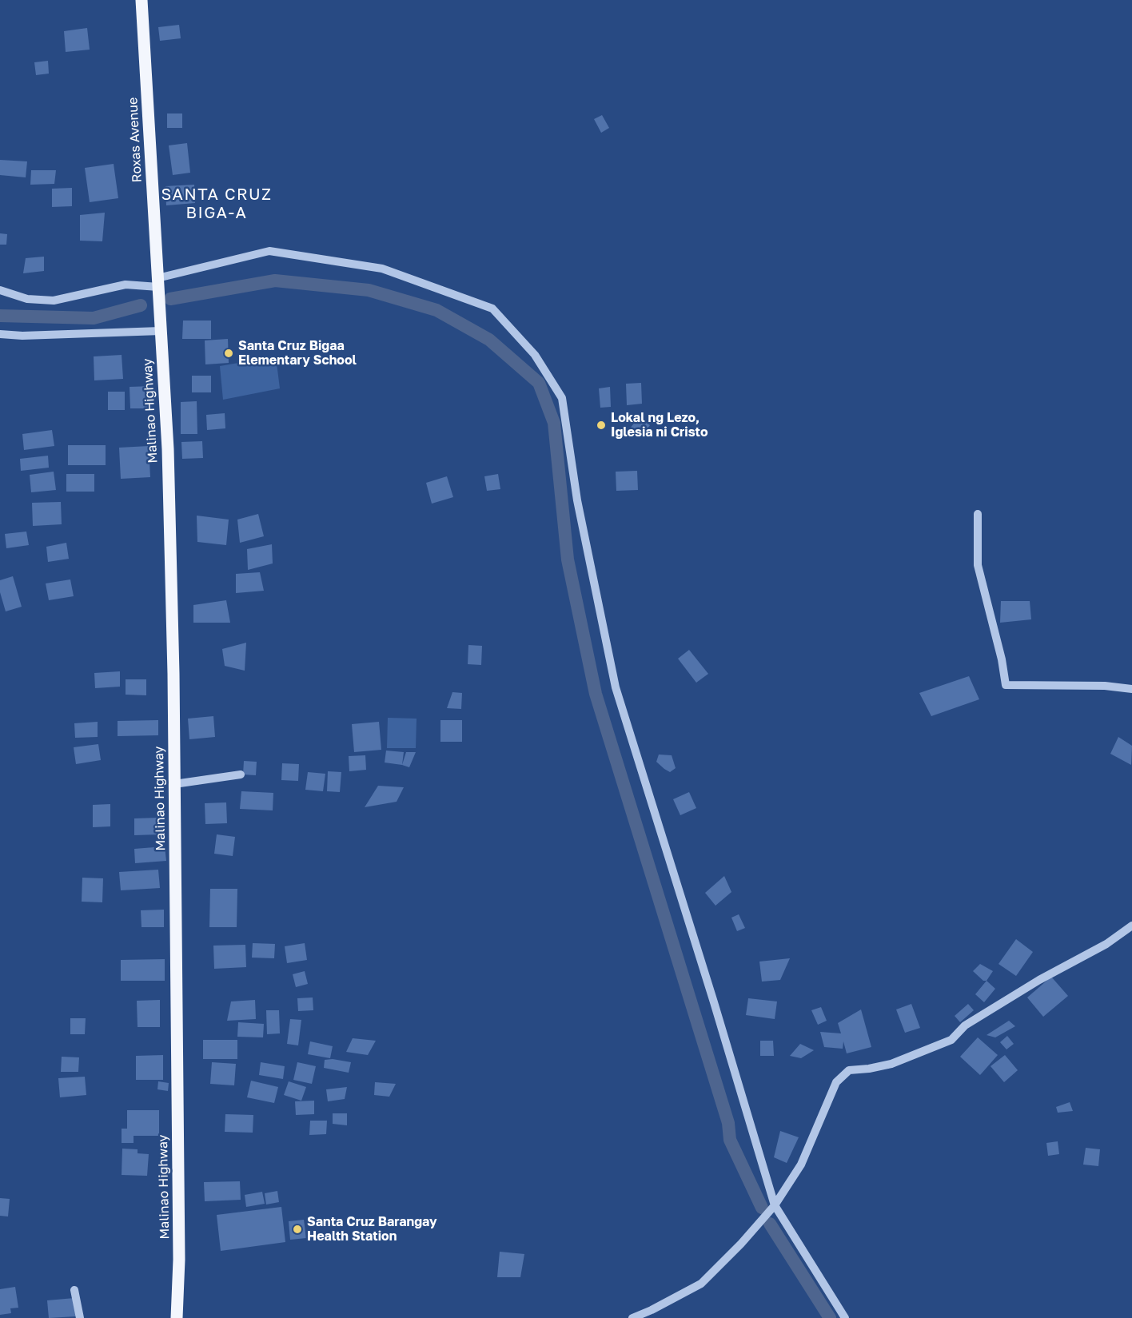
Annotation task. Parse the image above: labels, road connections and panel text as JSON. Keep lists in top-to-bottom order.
{
  "streets": {
    "main road": ["Roxas Avenue", "Malinao Highway"]
  },
  "crossings": [
    ["Roxas Avenue", "Malinao Highway"]
  ],
  "districts": ["SANTA CRUZ BIGA-A"],
  "places": ["Santa Cruz Bigaa Elementary School", "Lokal ng Lezo, Iglesia ni Cristo", "Santa Cruz Barangay Health Station"]
}
